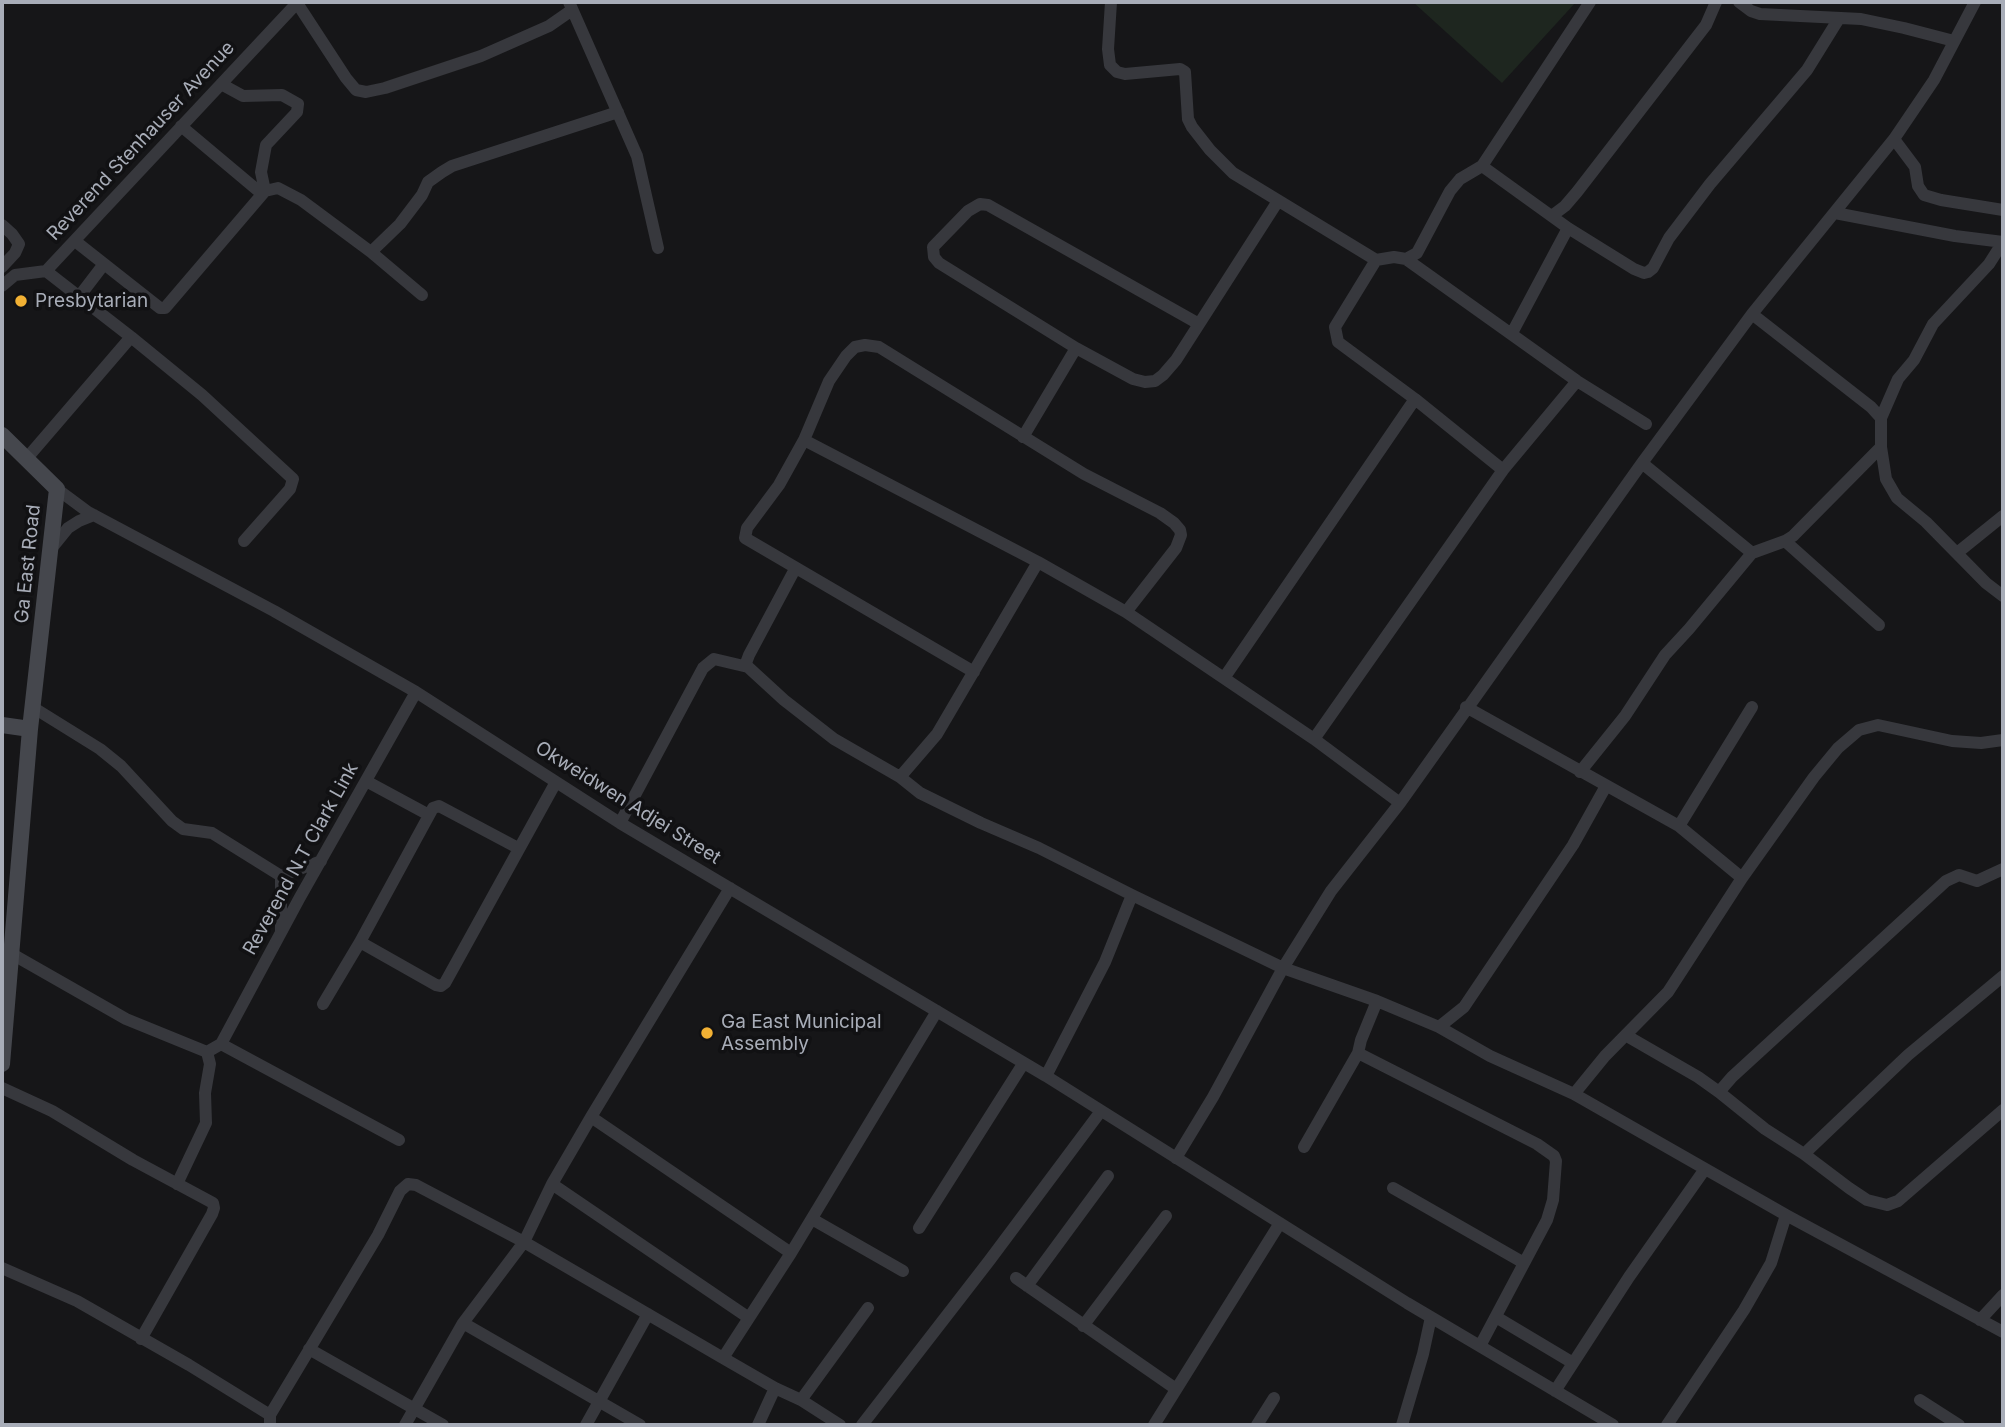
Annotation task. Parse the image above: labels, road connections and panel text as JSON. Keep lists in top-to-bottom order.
{
  "streets": {
    "street": [
      "Reverend Stenhauser Avenue",
      "Ga East Road",
      "Okweidwen Adjei Street",
      "Reverend N.T Clark Link"
    ]
  },
  "crossings": [
    ["Ga East Road", "Okweidwen Adjei Street"],
    ["Okweidwen Adjei Street", "Reverend N.T Clark Link"]
  ],
  "places": ["Presbytarian", "Ga East Municipal Assembly"]
}
